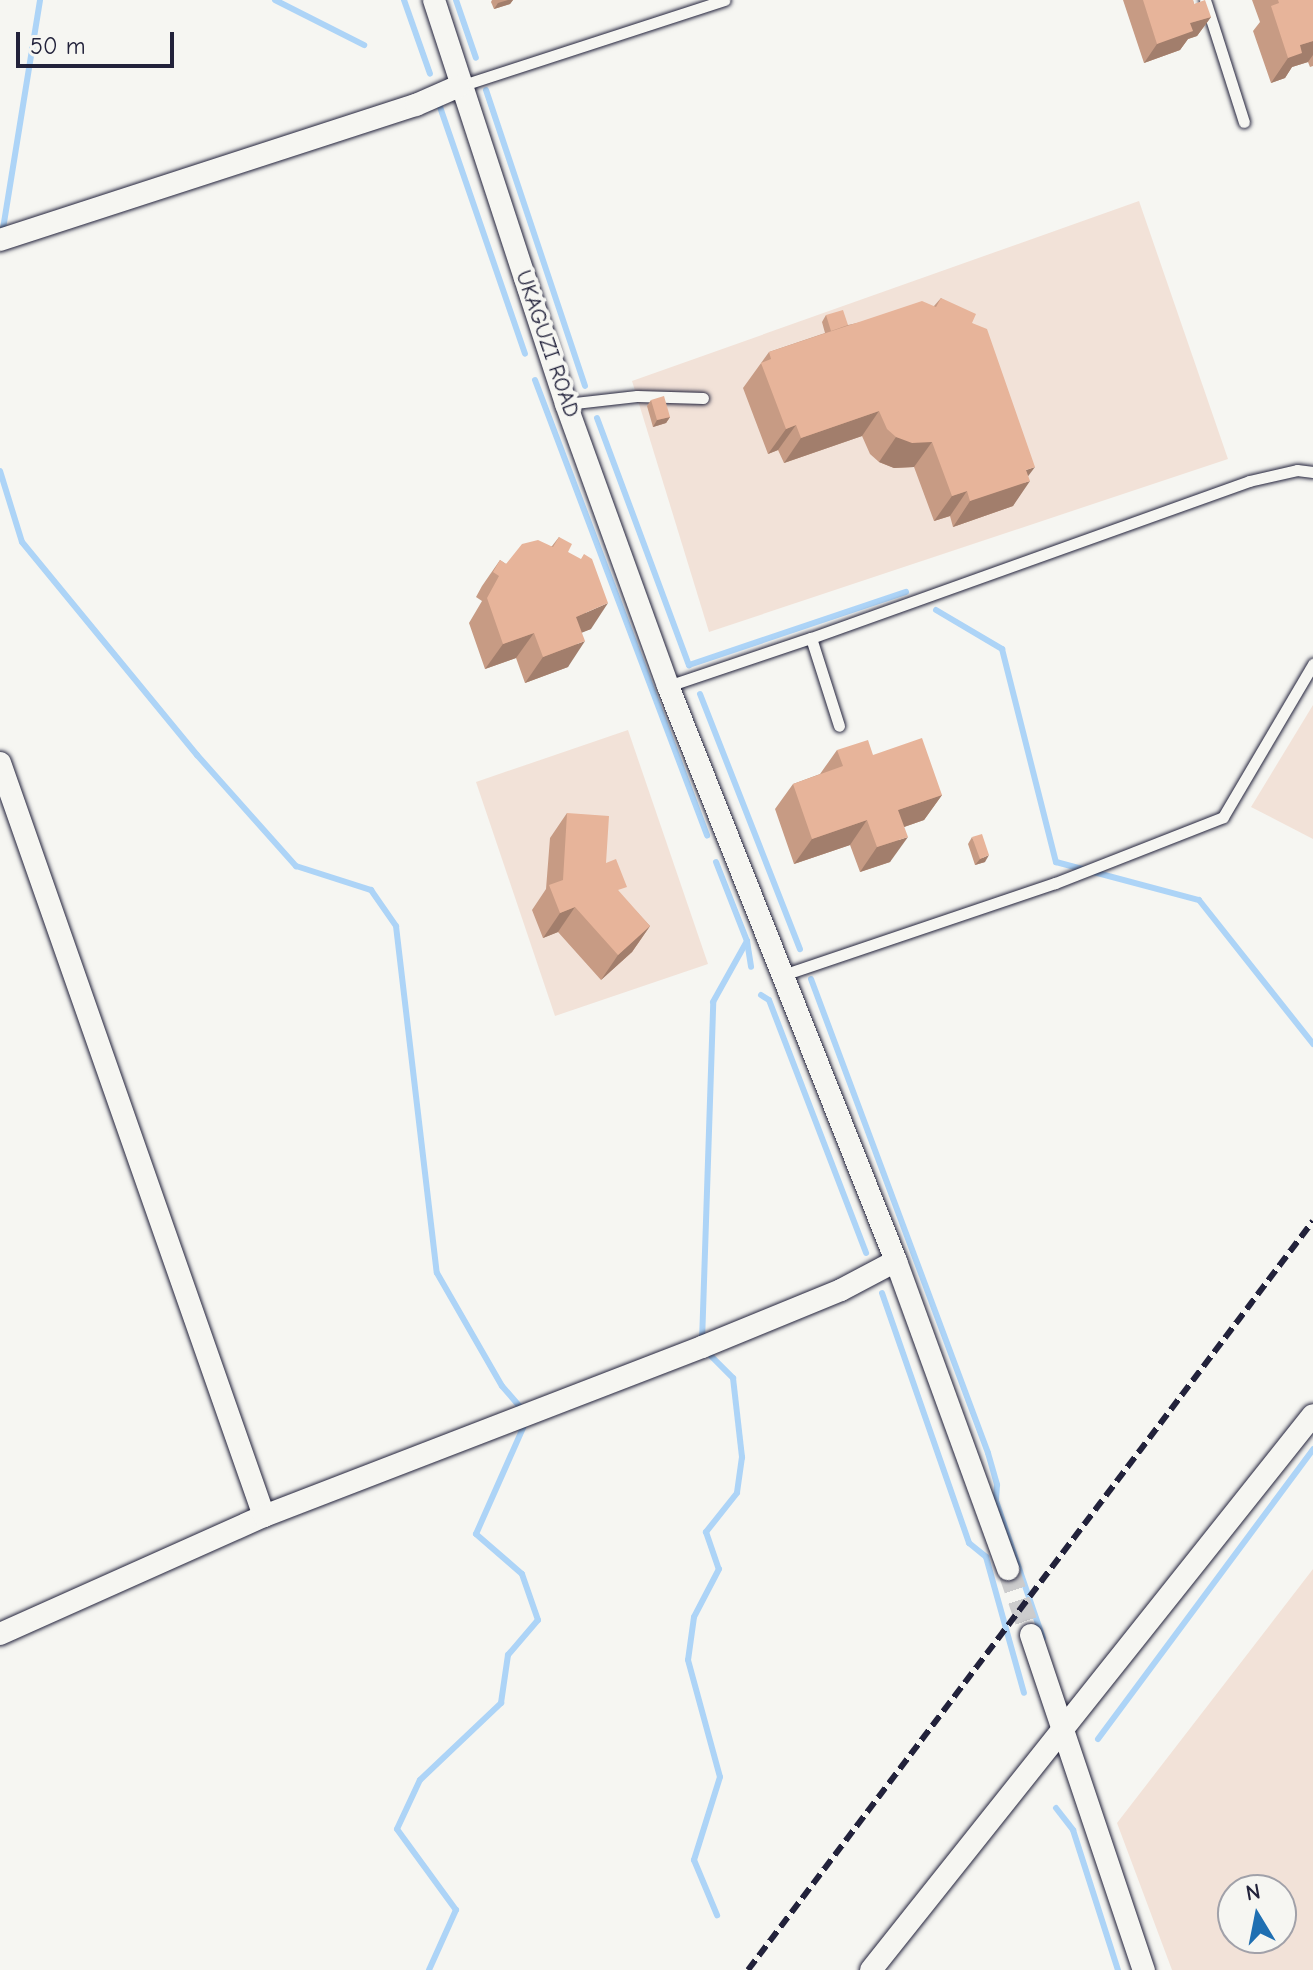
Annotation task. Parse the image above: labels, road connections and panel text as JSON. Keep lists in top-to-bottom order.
{
  "streets": {
    "street": ["UKAGUZI ROAD"]
  },
  "scale_bar": "50 m",
  "north": "top"
}
